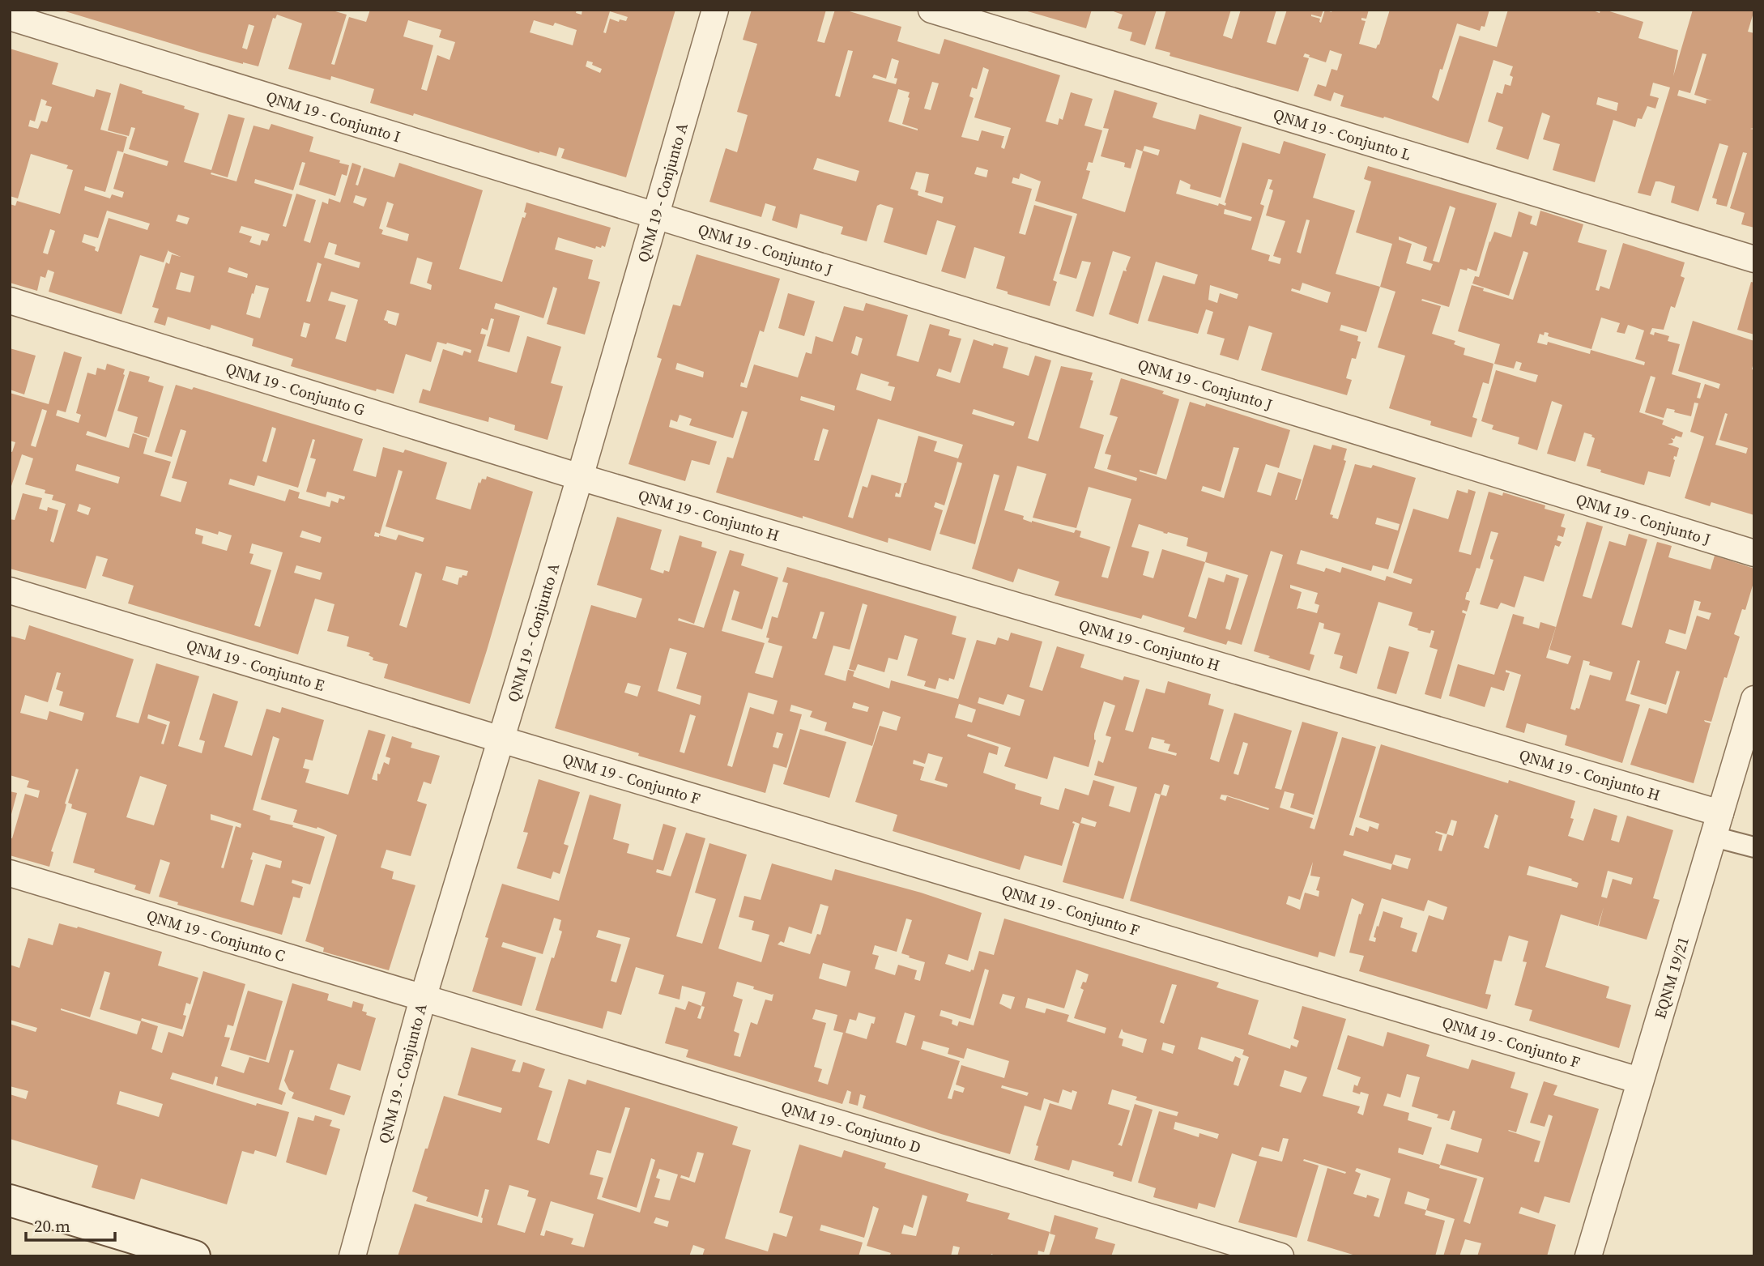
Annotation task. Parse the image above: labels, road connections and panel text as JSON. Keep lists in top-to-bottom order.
{
  "streets": {
    "street": [
      "QNM 19 - Conjunto I",
      "QNM 19 - Conjunto L",
      "QNM 19 - Conjunto A",
      "QNM 19 - Conjunto J",
      "QNM 19 - Conjunto G",
      "QNM 19 - Conjunto H",
      "QNM 19 - Conjunto E",
      "QNM 19 - Conjunto F",
      "QNM 19 - Conjunto C",
      "EQNM 19/21",
      "QNM 19 - Conjunto D"
    ]
  },
  "crossings": [
    ["QNM 19 - Conjunto I", "QNM 19 - Conjunto A"],
    ["QNM 19 - Conjunto I", "QNM 19 - Conjunto J"],
    ["QNM 19 - Conjunto A", "QNM 19 - Conjunto J"],
    ["QNM 19 - Conjunto A", "QNM 19 - Conjunto G"],
    ["QNM 19 - Conjunto A", "QNM 19 - Conjunto H"],
    ["QNM 19 - Conjunto A", "QNM 19 - Conjunto E"],
    ["QNM 19 - Conjunto A", "QNM 19 - Conjunto F"],
    ["QNM 19 - Conjunto A", "QNM 19 - Conjunto C"],
    ["QNM 19 - Conjunto A", "QNM 19 - Conjunto D"],
    ["QNM 19 - Conjunto G", "QNM 19 - Conjunto H"],
    ["QNM 19 - Conjunto H", "EQNM 19/21"],
    ["QNM 19 - Conjunto E", "QNM 19 - Conjunto F"],
    ["QNM 19 - Conjunto F", "EQNM 19/21"],
    ["QNM 19 - Conjunto C", "QNM 19 - Conjunto D"]
  ],
  "scale_bar": "20 m"
}
